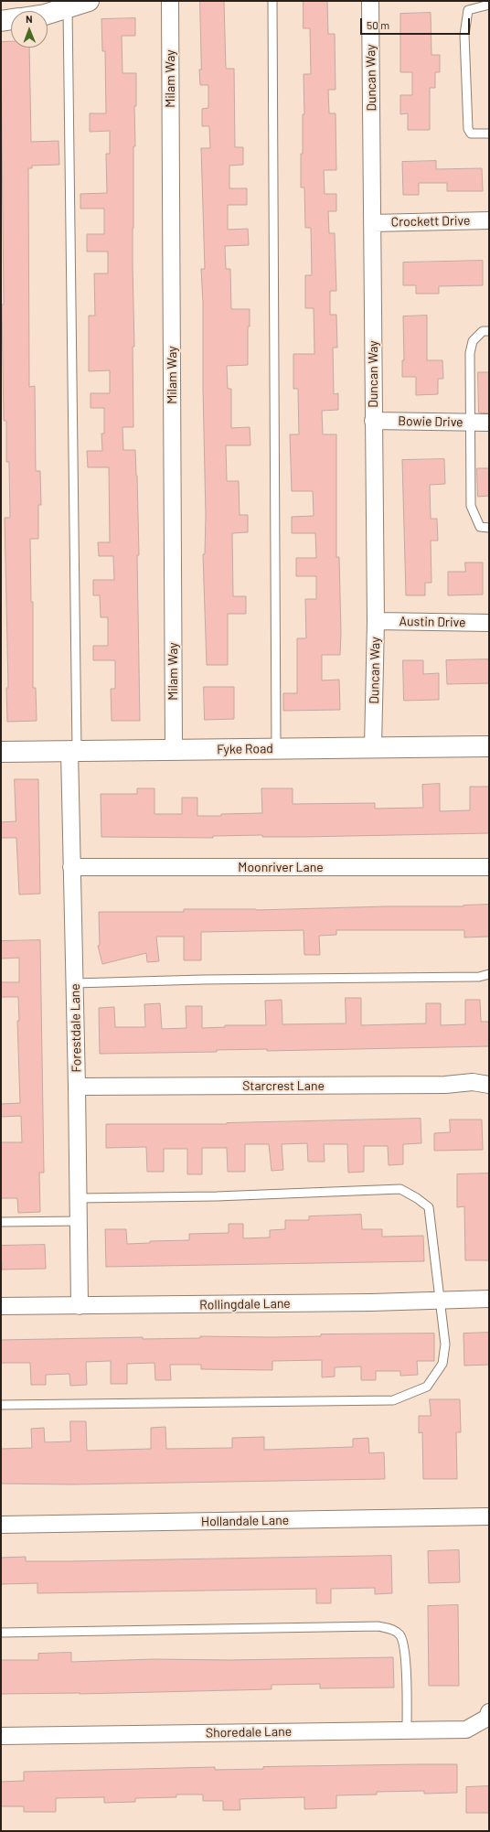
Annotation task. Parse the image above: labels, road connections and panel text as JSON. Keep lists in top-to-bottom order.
{
  "streets": {
    "street": [
      "Duncan Way",
      "Milam Way",
      "Crockett Drive",
      "Bowie Drive",
      "Austin Drive",
      "Fyke Road",
      "Moonriver Lane",
      "Forestdale Lane",
      "Starcrest Lane",
      "Rollingdale Lane",
      "Hollandale Lane",
      "Shoredale Lane"
    ]
  },
  "crossings": [
    ["Duncan Way", "Crockett Drive"],
    ["Duncan Way", "Bowie Drive"],
    ["Duncan Way", "Austin Drive"],
    ["Duncan Way", "Fyke Road"],
    ["Milam Way", "Fyke Road"],
    ["Fyke Road", "Forestdale Lane"],
    ["Moonriver Lane", "Forestdale Lane"],
    ["Forestdale Lane", "Starcrest Lane"],
    ["Forestdale Lane", "Rollingdale Lane"]
  ],
  "scale_bar": "50 m",
  "north": "top"
}
